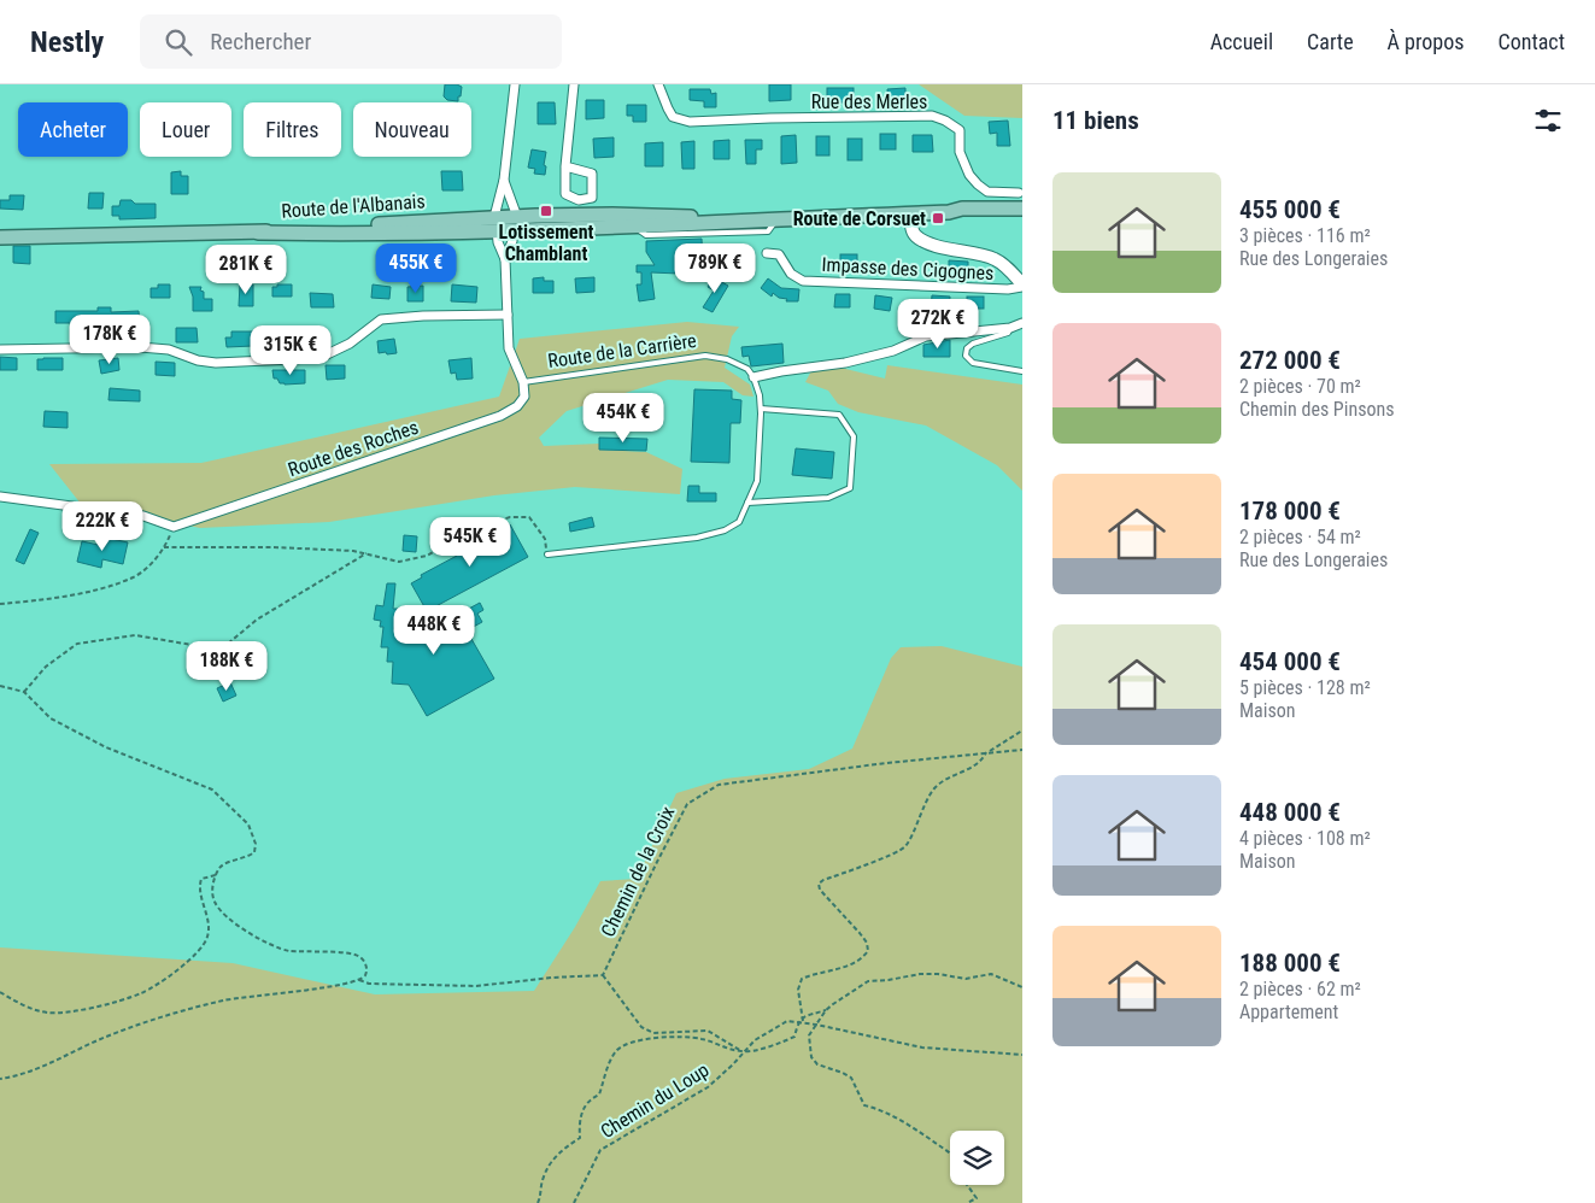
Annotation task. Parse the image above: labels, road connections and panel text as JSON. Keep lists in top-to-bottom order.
{
  "streets": {
    "main road": ["Route de l'Albanais"],
    "street": [
      "Rue des Merles",
      "Impasse des Cigognes",
      "Route de la Carrière",
      "Route des Roches"
    ],
    "path": ["Chemin de la Croix", "Chemin du Loup"]
  },
  "crossings": [
    ["Route de l'Albanais", "Route de la Carrière"],
    ["Route de la Carrière", "Route des Roches"]
  ],
  "places": {
    "transit": ["Lotissement Chamblant", "Route de Corsuet"]
  },
  "page": {
    "header": "Nestly",
    "search": "Rechercher",
    "nav": [
      "Accueil",
      "Carte",
      "À propos",
      "Contact"
    ],
    "heading": "11 biens",
    "chip": [
      "Acheter",
      "Louer",
      "Filtres",
      "Nouveau"
    ],
    "list": [
      {
        "name": "455 000 €",
        "note": "3 pièces · 116 m² · Rue des Longeraies"
      },
      {
        "name": "272 000 €",
        "note": "2 pièces · 70 m² · Chemin des Pinsons"
      },
      {
        "name": "178 000 €",
        "note": "2 pièces · 54 m² · Rue des Longeraies"
      },
      {
        "name": "454 000 €",
        "note": "5 pièces · 128 m² · Maison"
      },
      {
        "name": "448 000 €",
        "note": "4 pièces · 108 m² · Maison"
      },
      {
        "name": "188 000 €",
        "note": "2 pièces · 62 m² · Appartement"
      }
    ],
    "price": [
      "455K €",
      "789K €",
      "281K €",
      "272K €",
      "178K €",
      "315K €",
      "454K €",
      "222K €",
      "545K €",
      "448K €",
      "188K €"
    ]
  }
}
